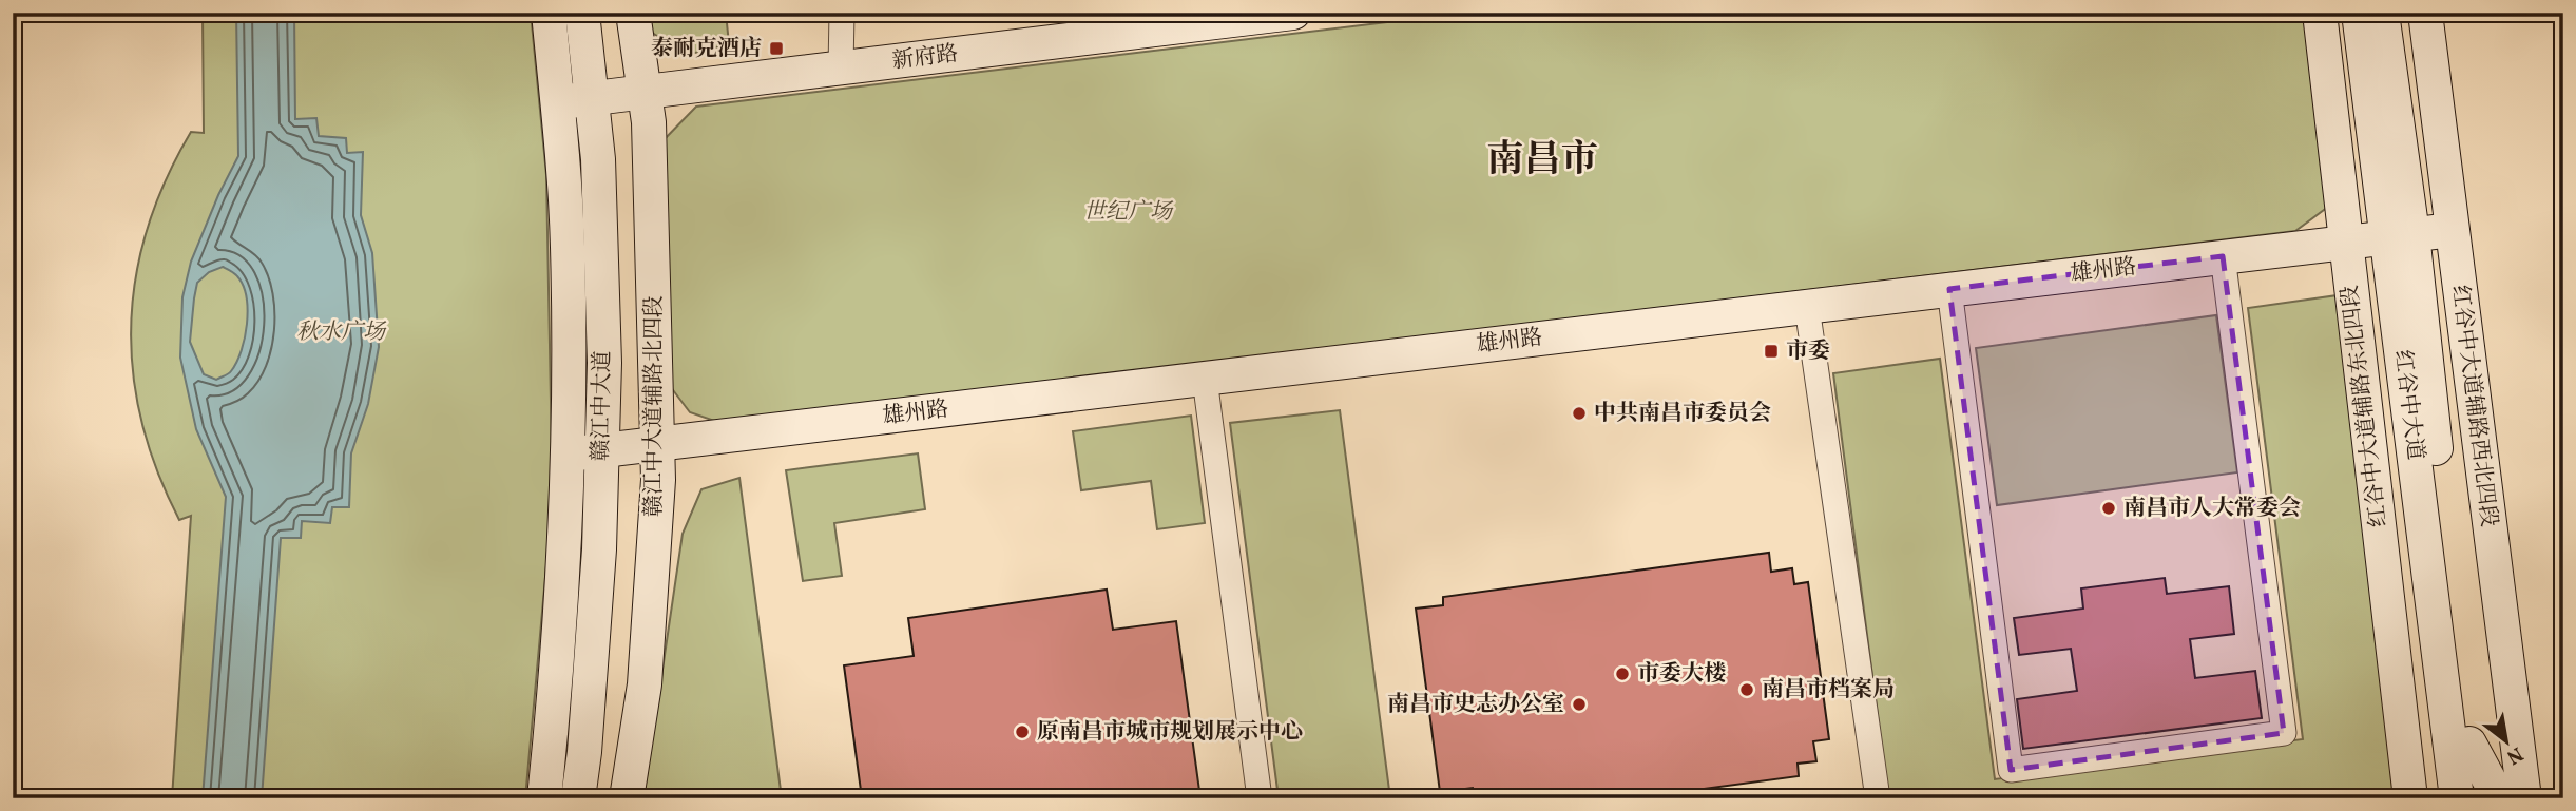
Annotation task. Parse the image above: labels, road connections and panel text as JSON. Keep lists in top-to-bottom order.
{
  "streets": {
    "street": [
      "新府路",
      "雄州路",
      "红谷中大道",
      "赣江中大道",
      "赣江中大道辅路北四段",
      "红谷中大道辅路东北四段",
      "红谷中大道辅路西北四段"
    ]
  },
  "crossings": [
    ["新府路", "赣江中大道"],
    ["新府路", "赣江中大道辅路北四段"],
    ["雄州路", "红谷中大道"],
    ["雄州路", "赣江中大道"],
    ["雄州路", "赣江中大道辅路北四段"],
    ["雄州路", "红谷中大道辅路东北四段"],
    ["雄州路", "红谷中大道辅路西北四段"]
  ],
  "districts": ["南昌市"],
  "parks": ["世纪广场", "秋水广场"],
  "places": {
    "transit": ["泰耐克酒店", "市委"],
    "other": [
      "中共南昌市委员会",
      "南昌市人大常委会",
      "市委大楼",
      "南昌市档案局",
      "南昌市史志办公室",
      "原南昌市城市规划展示中心"
    ]
  },
  "north": "bottom right"
}
